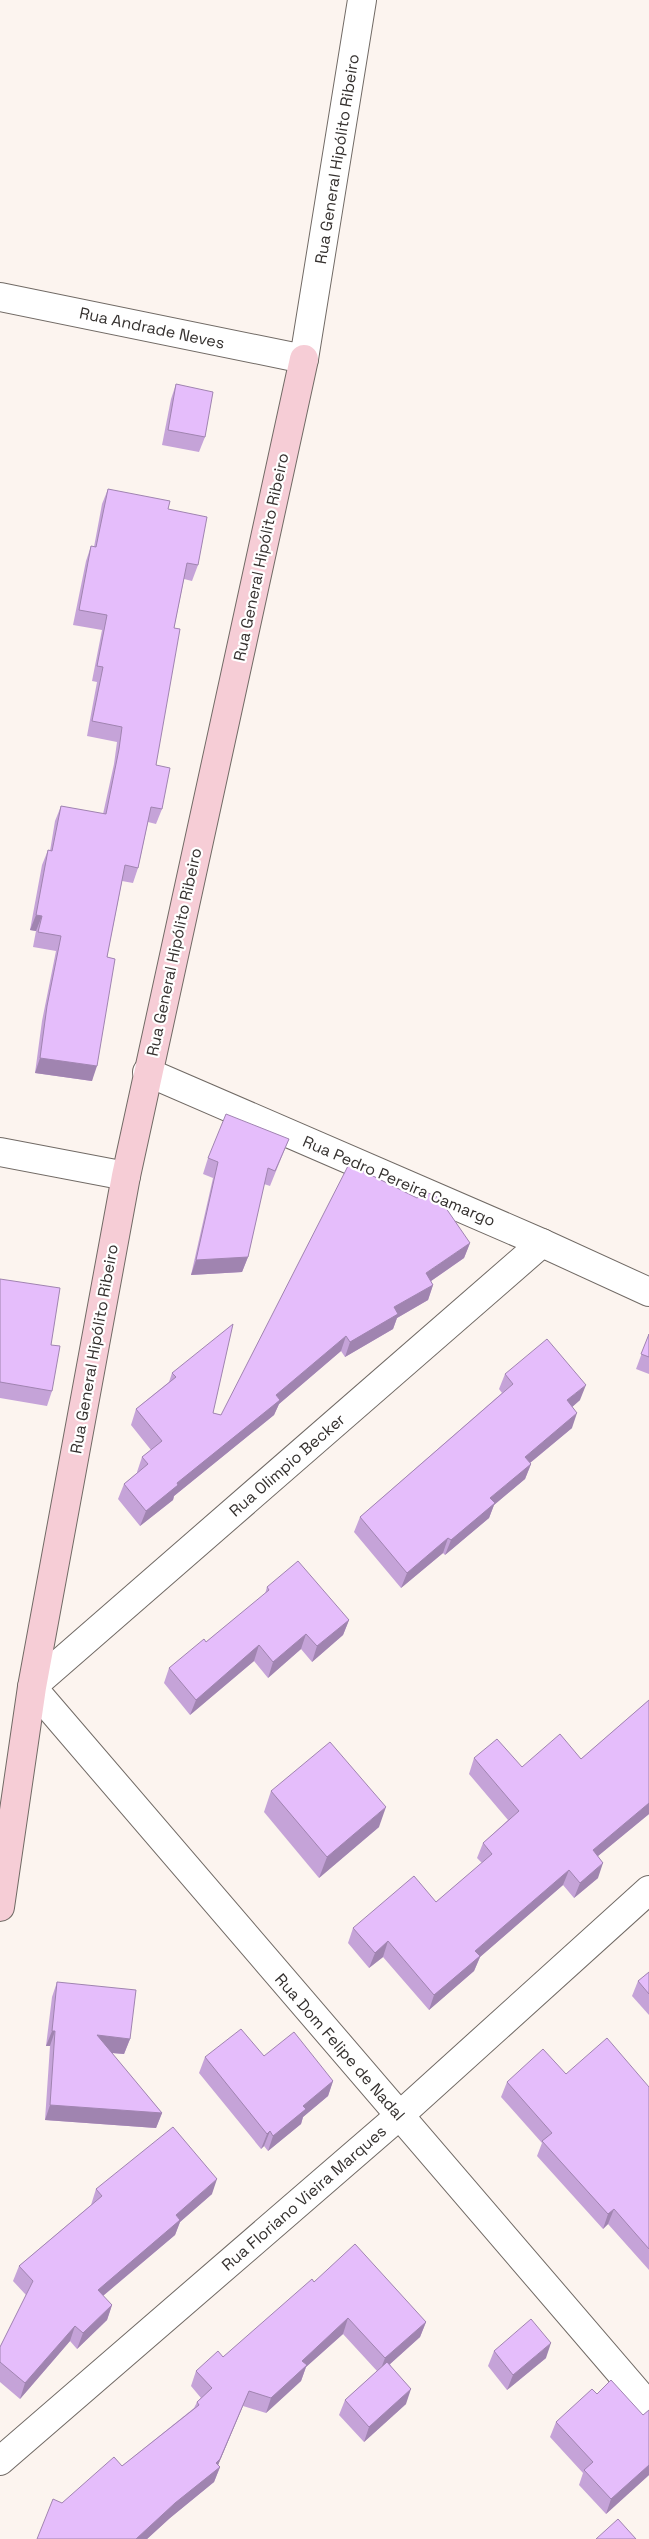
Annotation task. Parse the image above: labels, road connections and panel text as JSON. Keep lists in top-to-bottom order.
{
  "streets": {
    "street": [
      "Rua General Hipólito Ribeiro",
      "Rua Andrade Neves",
      "Rua Pedro Pereira Camargo",
      "Rua Olimpio Becker",
      "Rua Dom Felipe de Nadal",
      "Rua Floriano Vieira Marques"
    ]
  },
  "crossings": [
    ["Rua General Hipólito Ribeiro", "Rua Andrade Neves"],
    ["Rua General Hipólito Ribeiro", "Rua Pedro Pereira Camargo"],
    ["Rua General Hipólito Ribeiro", "Rua Olimpio Becker"],
    ["Rua General Hipólito Ribeiro", "Rua Dom Felipe de Nadal"],
    ["Rua Pedro Pereira Camargo", "Rua Olimpio Becker"],
    ["Rua Olimpio Becker", "Rua Dom Felipe de Nadal"],
    ["Rua Dom Felipe de Nadal", "Rua Floriano Vieira Marques"]
  ]
}
